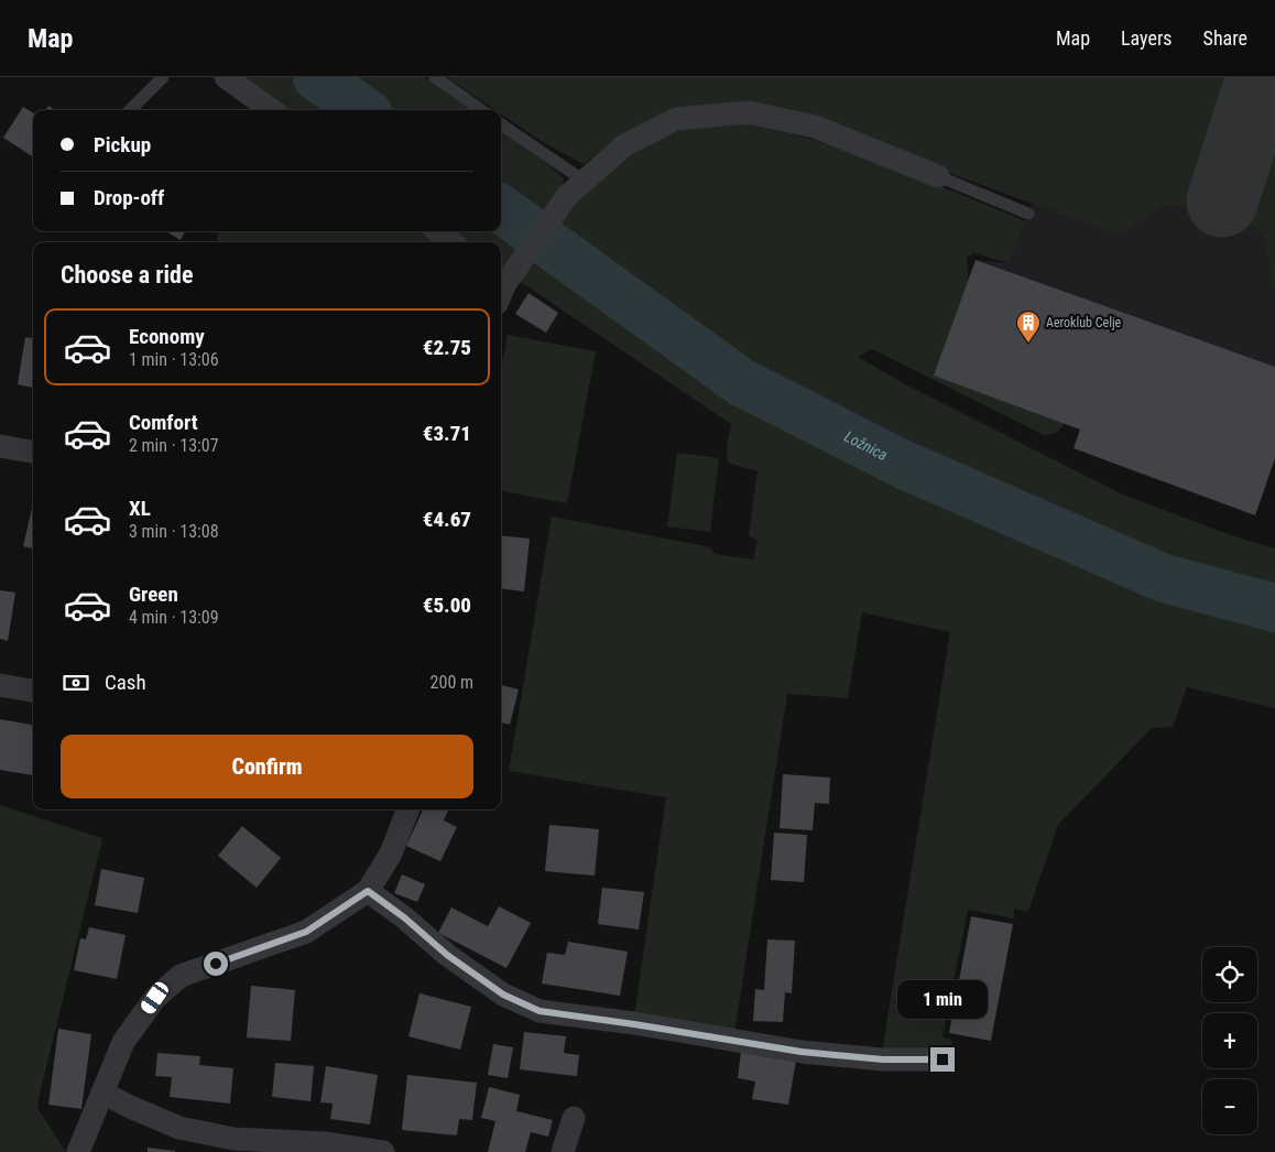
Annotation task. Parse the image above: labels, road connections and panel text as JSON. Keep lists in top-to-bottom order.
{
  "water": ["Ložnica"],
  "places": {
    "building": ["Aeroklub Celje"]
  },
  "page": {
    "header": "Map",
    "nav": ["Map", "Layers", "Share"],
    "banner": ["Pickup", "Drop-off"],
    "heading": "Choose a ride",
    "list": [
      {
        "name": "Economy",
        "note": "1 min · 13:06",
        "value": "€2.75"
      },
      {
        "name": "Comfort",
        "note": "2 min · 13:07",
        "value": "€3.71"
      },
      {
        "name": "XL",
        "note": "3 min · 13:08",
        "value": "€4.67"
      },
      {
        "name": "Green",
        "note": "4 min · 13:09",
        "value": "€5.00"
      }
    ],
    "pay": ["Cash", "200 m"],
    "buttons": "Confirm",
    "map_buttons": ["+", "−"],
    "bubble": "1 min"
  }
}
